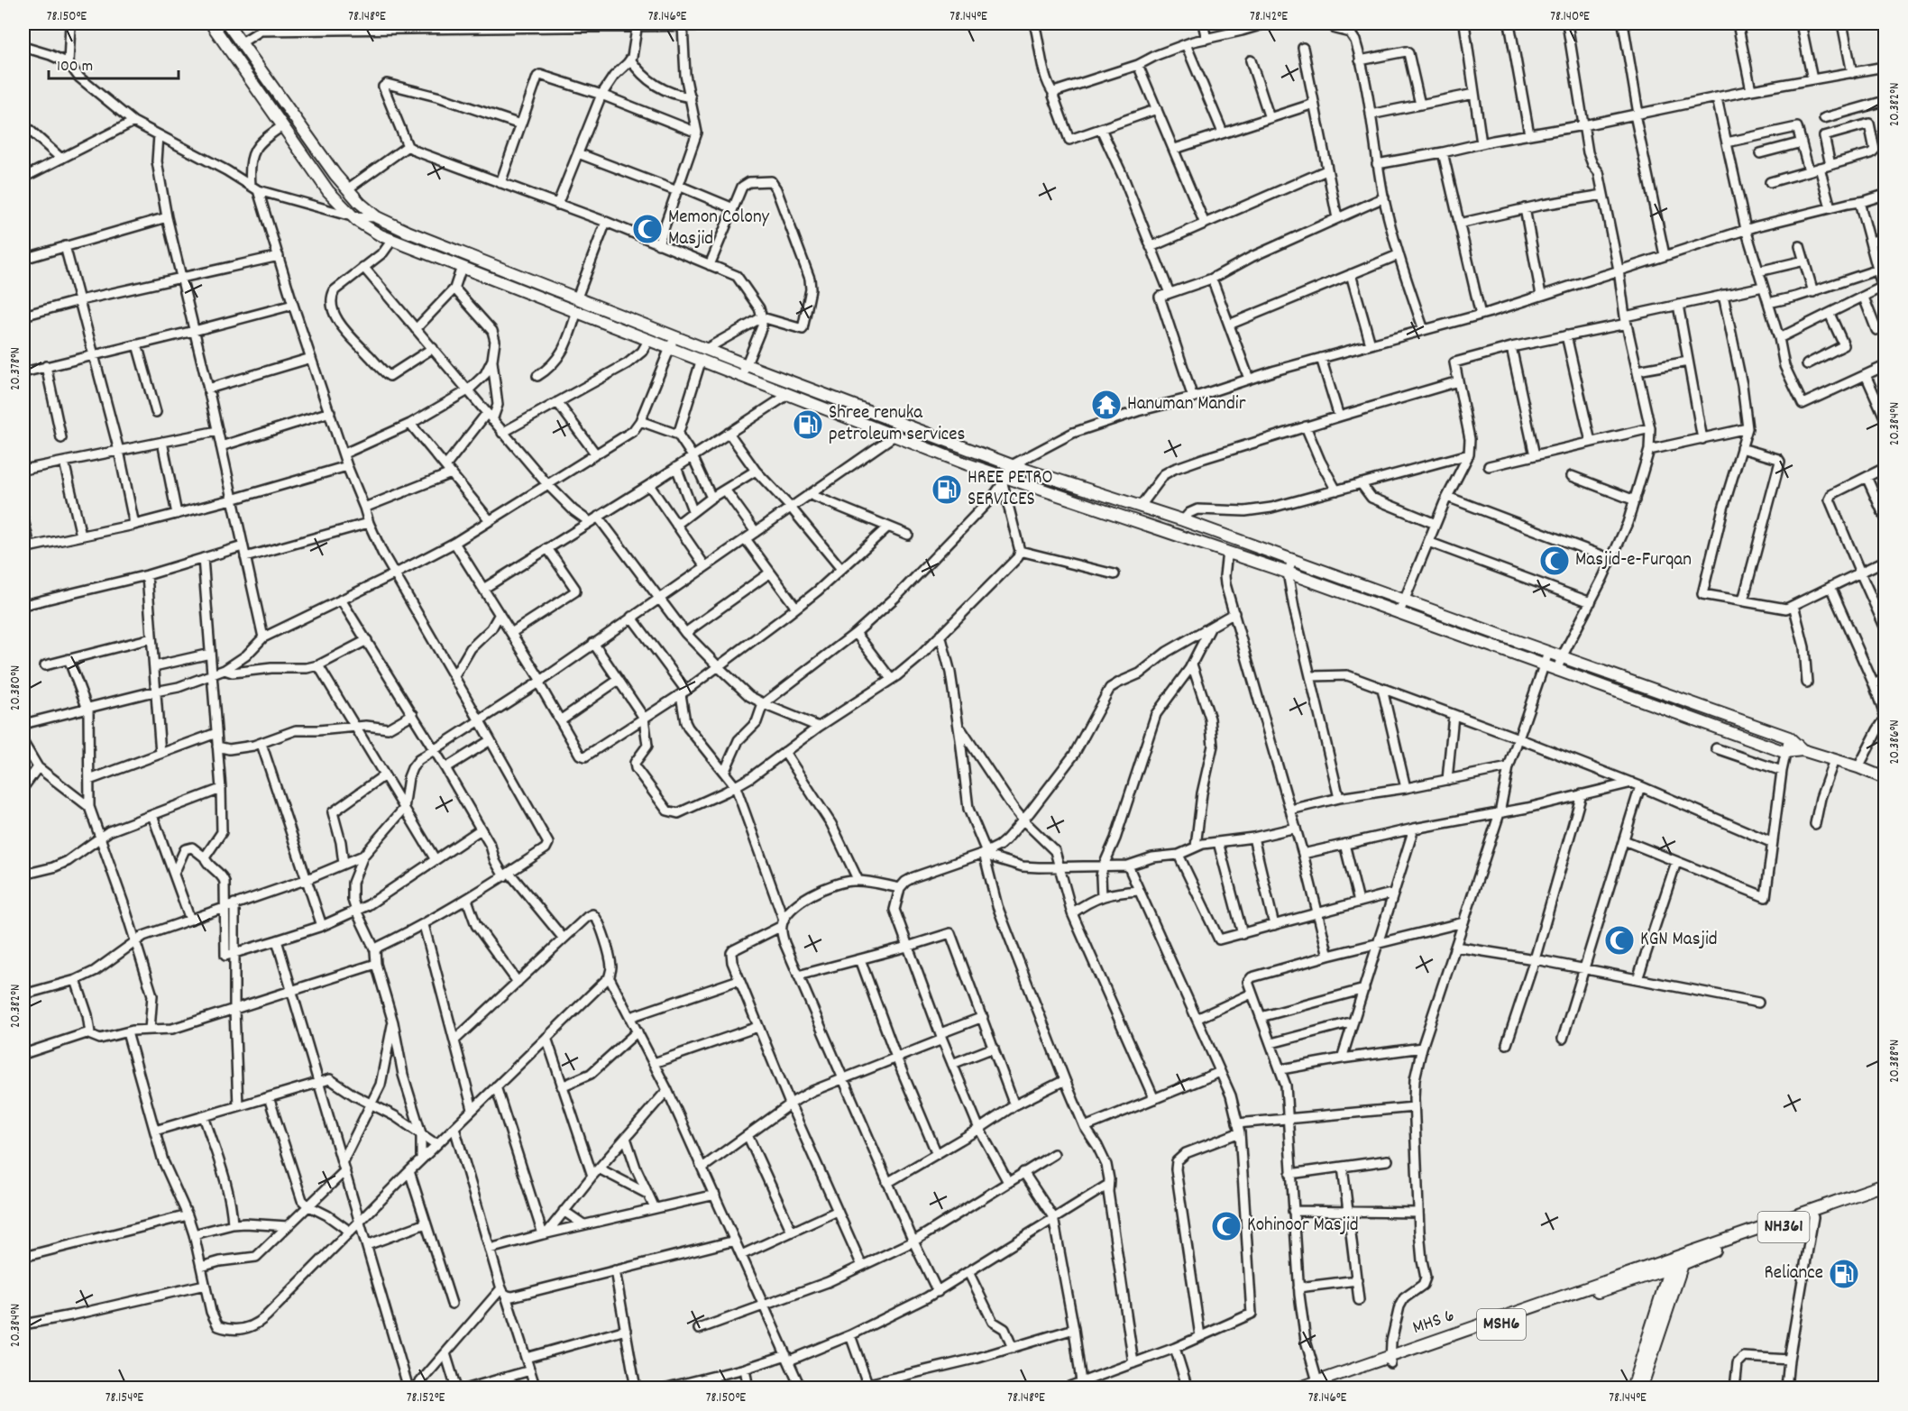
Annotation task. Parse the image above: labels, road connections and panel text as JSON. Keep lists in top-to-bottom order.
{
  "streets": {
    "main road": ["NH361", "MSH6"]
  },
  "crossings": [
    ["NH361", "MSH6"]
  ],
  "places": {
    "mosque": [
      "Memon Colony Masjid",
      "Masjid-e-Furqan",
      "KGN Masjid",
      "Kohinoor Masjid"
    ],
    "temple": ["Hanuman Mandir"],
    "fuel station": ["Shree renuka petroleum services", "HREE PETRO SERVICES", "Reliance"]
  },
  "scale_bar": "100 m",
  "coordinates": [
    "78.150°E",
    "78.148°E",
    "78.146°E",
    "78.144°E",
    "78.142°E",
    "78.140°E",
    "20.382°N",
    "20.378°N",
    "20.384°N",
    "20.380°N",
    "20.386°N",
    "20.388°N",
    "78.154°E",
    "78.152°E"
  ]
}
